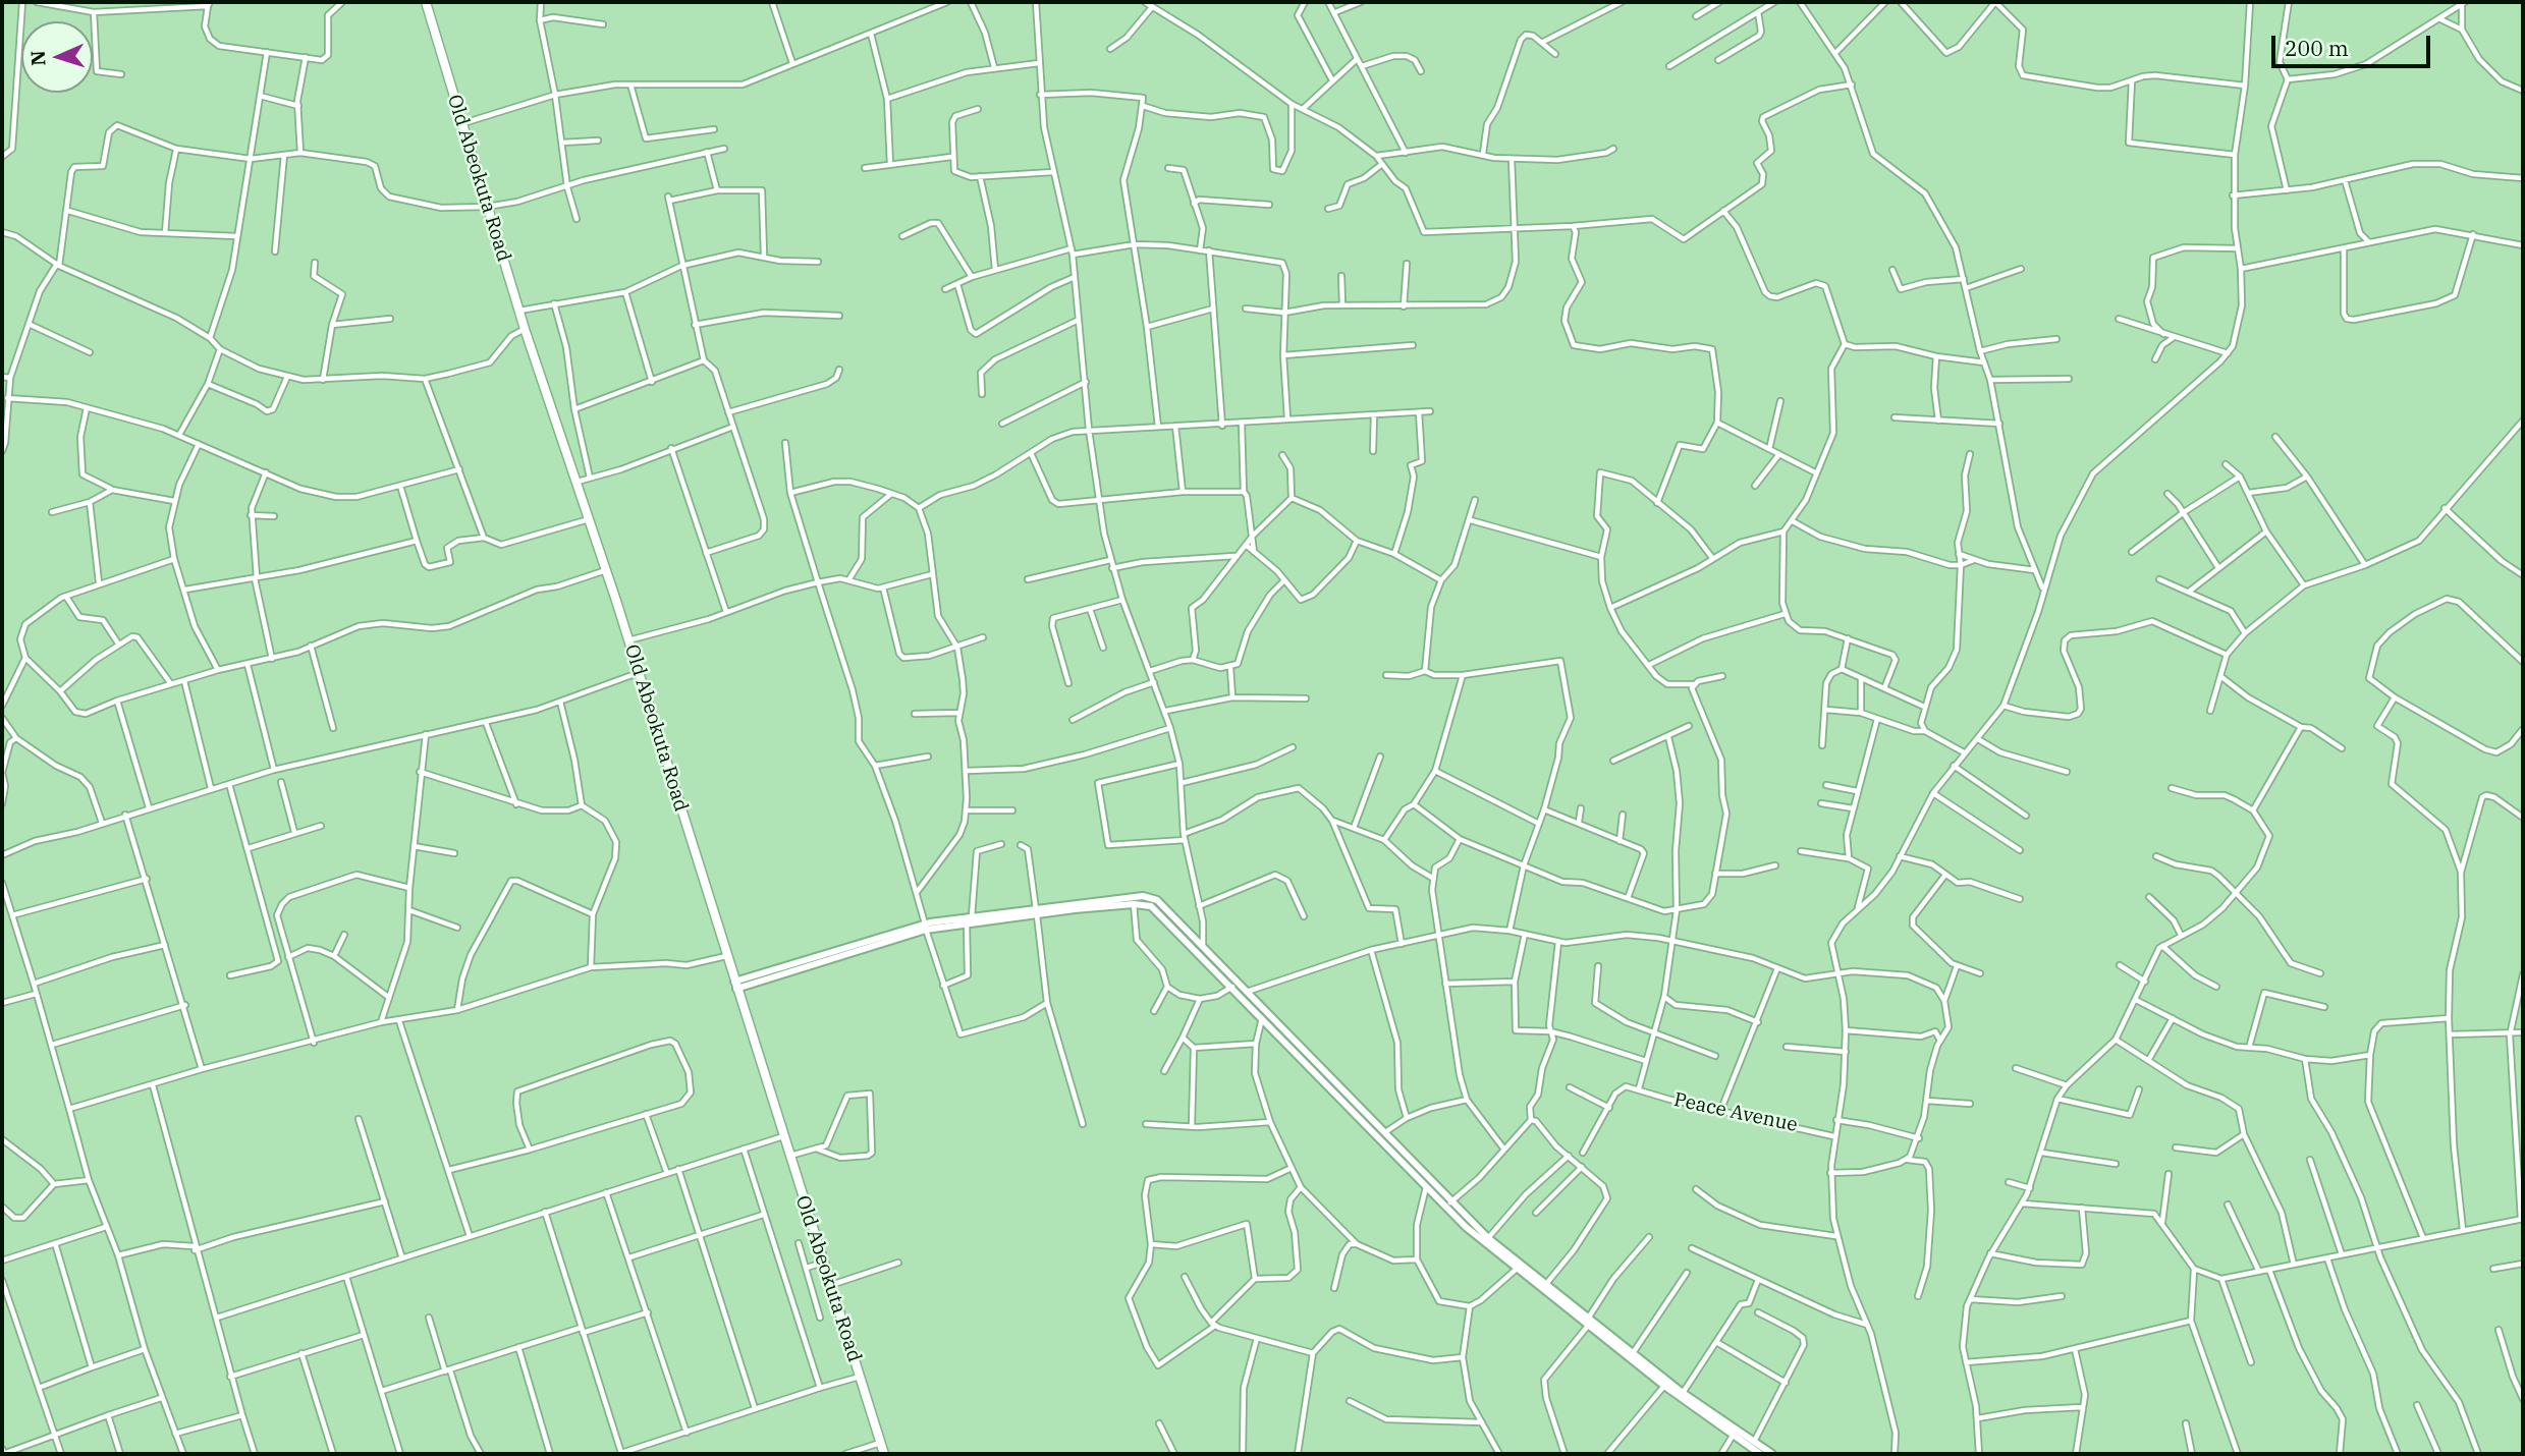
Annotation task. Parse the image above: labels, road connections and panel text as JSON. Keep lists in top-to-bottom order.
{
  "streets": {
    "highway": ["Old Abeokuta Road"],
    "street": ["Peace Avenue"]
  },
  "scale_bar": "200 m",
  "north": "left"
}
